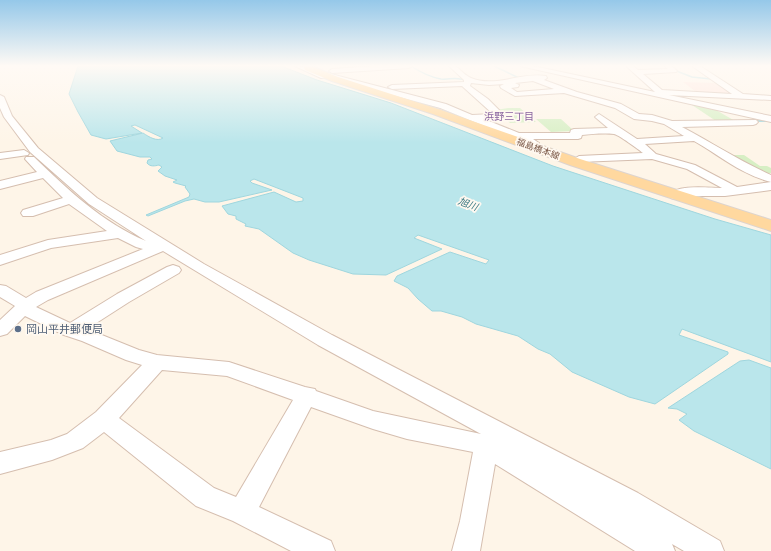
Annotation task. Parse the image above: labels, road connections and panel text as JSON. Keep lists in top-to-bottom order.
{
  "streets": {
    "main road": ["福島橋本線"]
  },
  "districts": ["浜野三丁目"],
  "water": ["旭川"],
  "places": ["岡山平井郵便局"]
}
